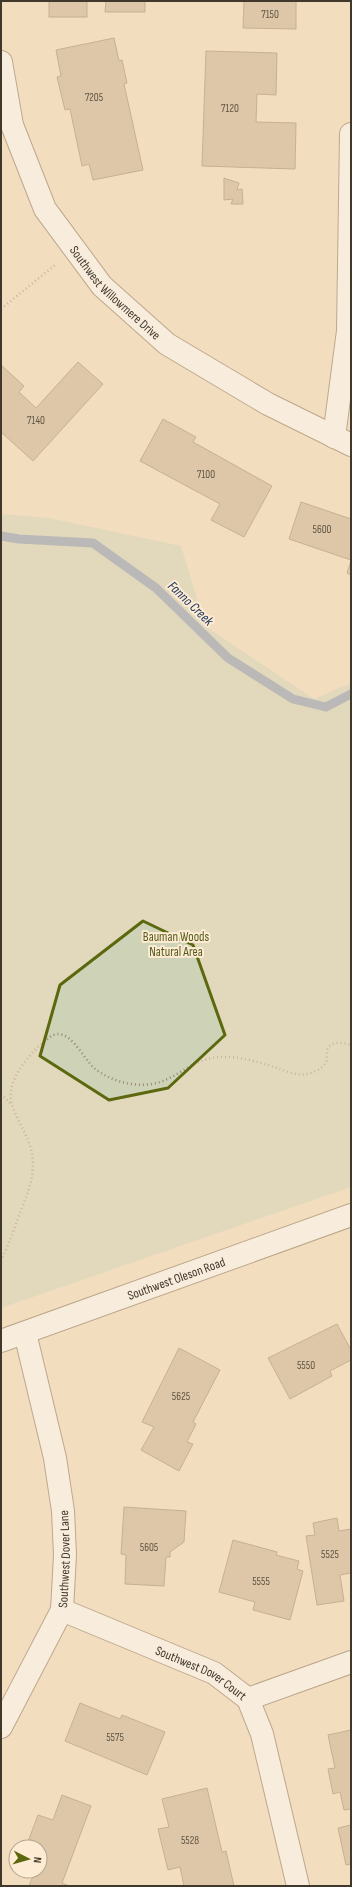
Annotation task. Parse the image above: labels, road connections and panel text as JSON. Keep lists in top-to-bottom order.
{
  "streets": {
    "street": [
      "Southwest Willowmere Drive",
      "Southwest Oleson Road",
      "Southwest Dover Lane",
      "Southwest Dover Court"
    ]
  },
  "crossings": [
    ["Southwest Oleson Road", "Southwest Dover Lane"],
    ["Southwest Dover Lane", "Southwest Dover Court"]
  ],
  "water": ["Fanno Creek"],
  "parks": ["Bauman Woods Natural Area"],
  "house_numbers": [
    "7150",
    "7205",
    "7120",
    "7140",
    "7100",
    "5600",
    "5550",
    "5625",
    "5605",
    "5525",
    "5555",
    "5575",
    "5528"
  ],
  "north": "right"
}
